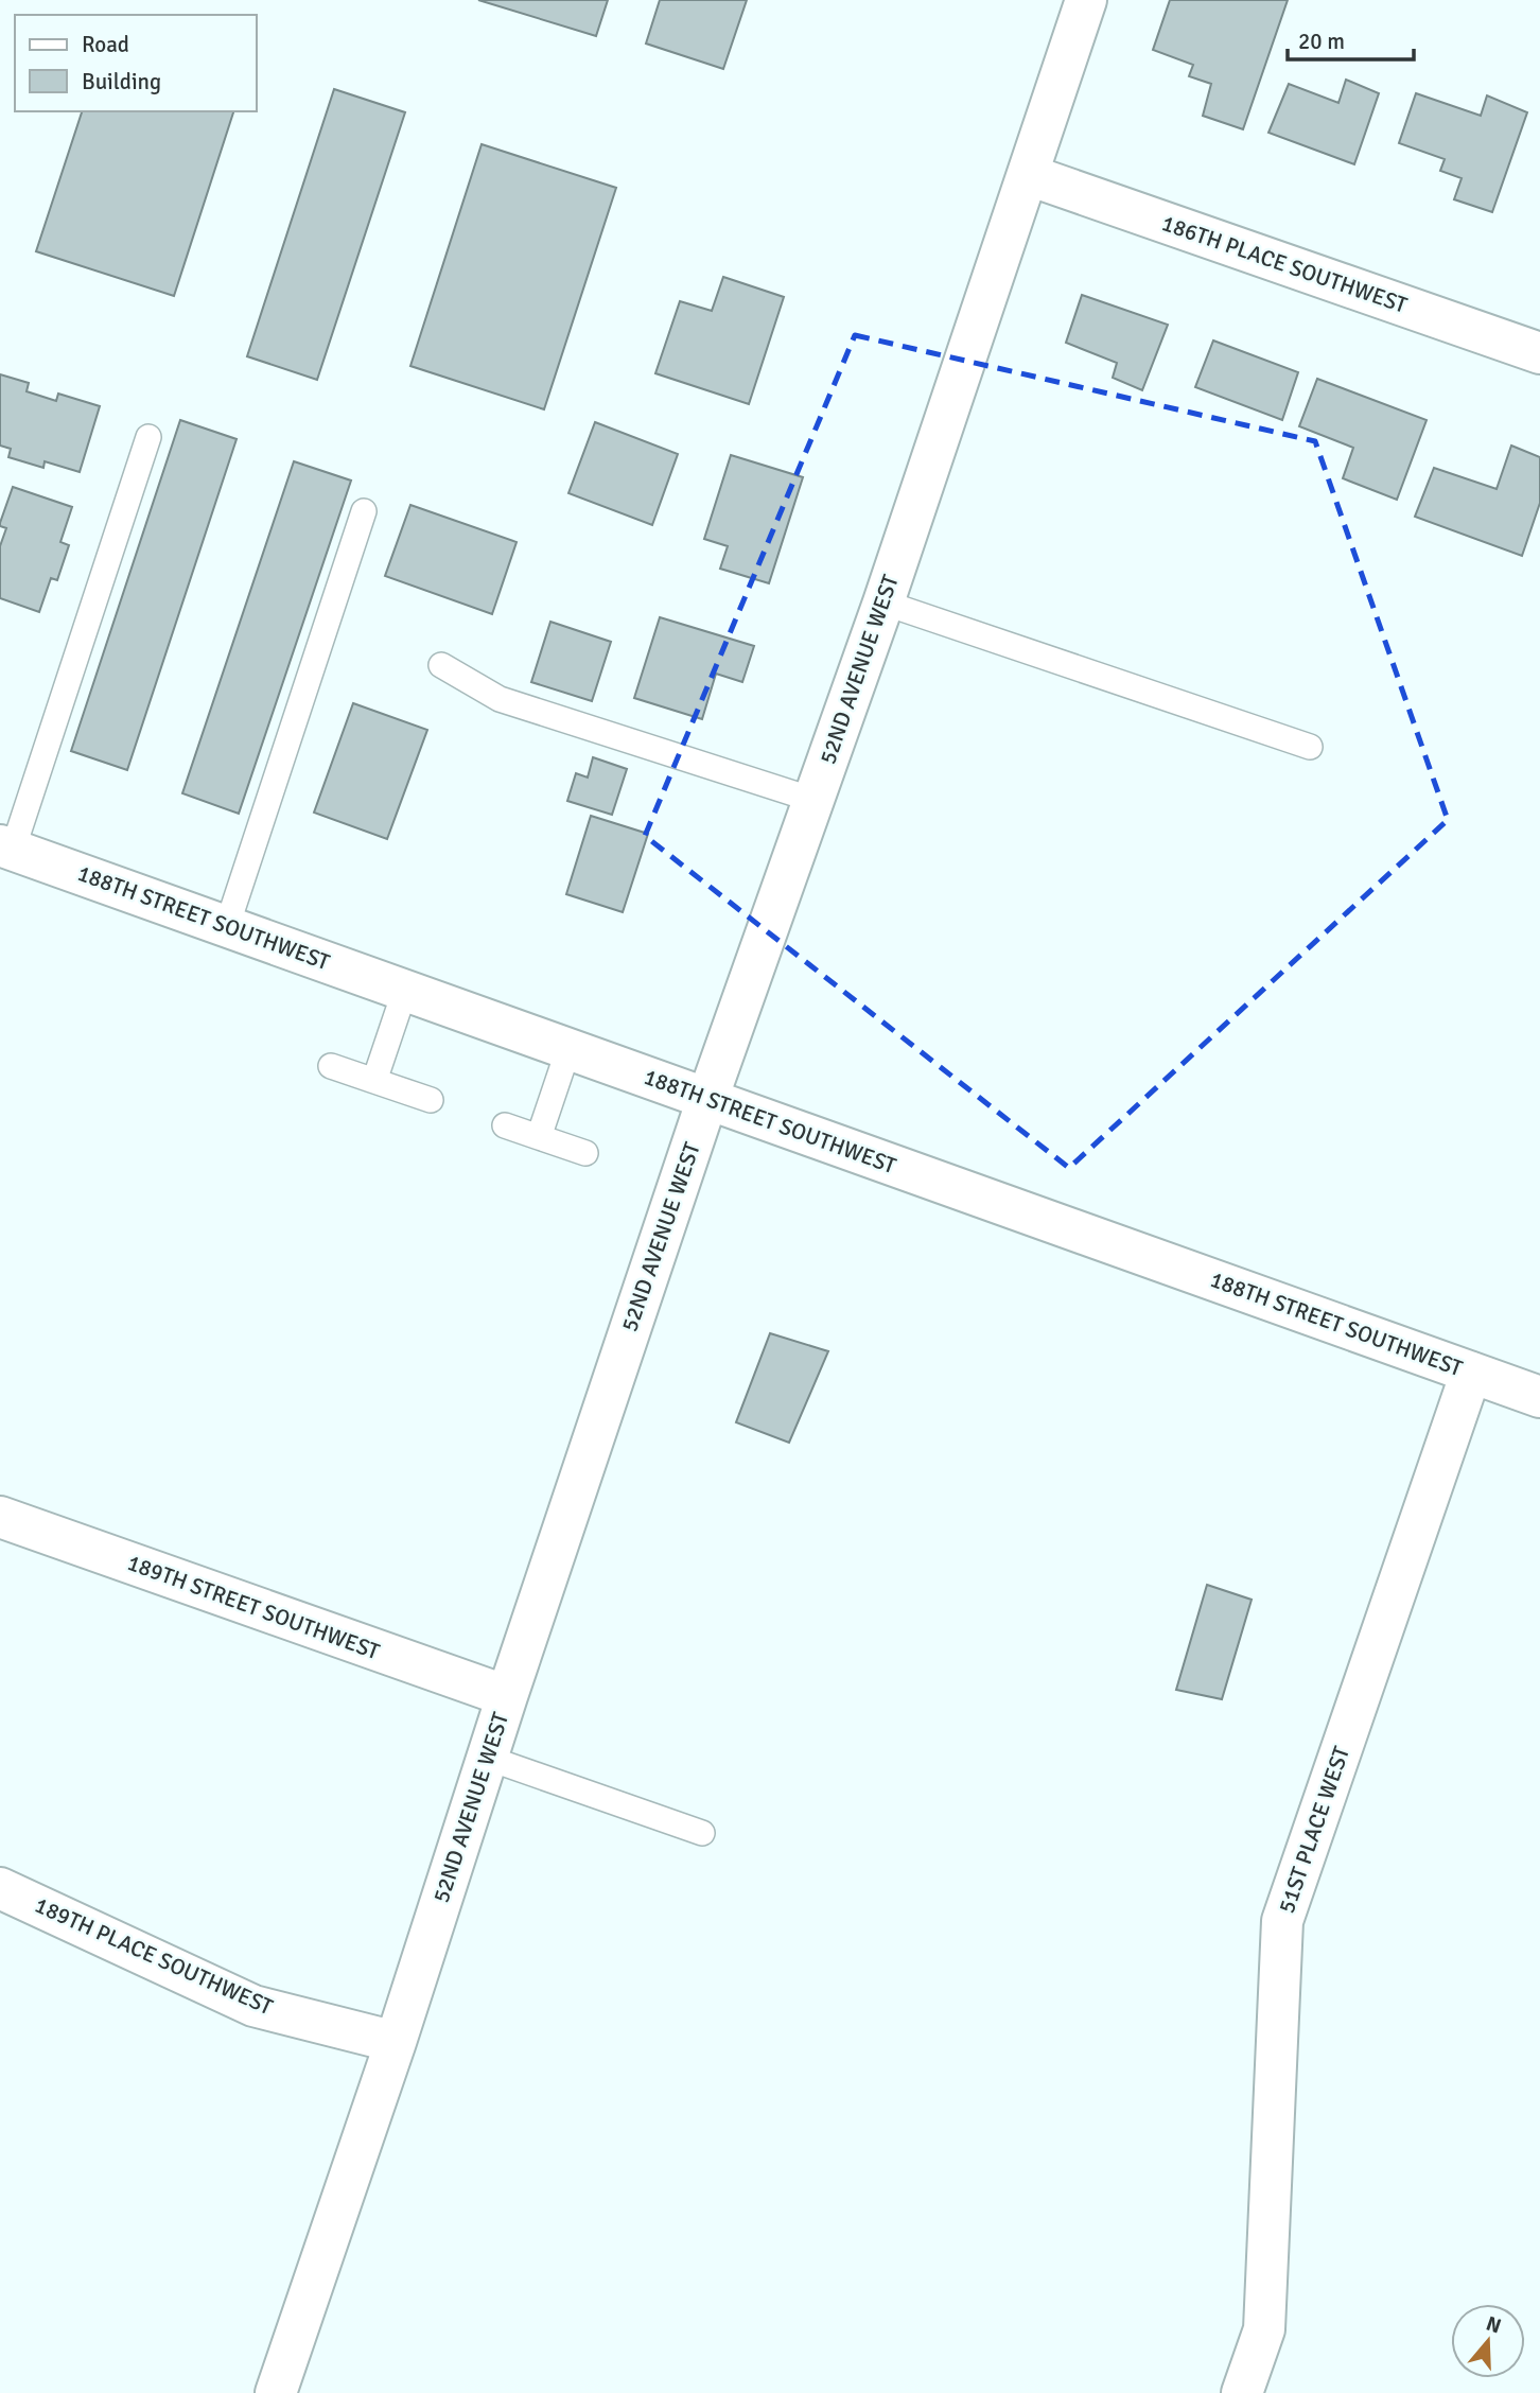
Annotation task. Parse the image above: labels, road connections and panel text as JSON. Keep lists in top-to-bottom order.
{
  "streets": {
    "street": [
      "186TH PLACE SOUTHWEST",
      "52ND AVENUE WEST",
      "188TH STREET SOUTHWEST",
      "189TH STREET SOUTHWEST",
      "51ST PLACE WEST",
      "189TH PLACE SOUTHWEST"
    ]
  },
  "crossings": [
    ["186TH PLACE SOUTHWEST", "52ND AVENUE WEST"],
    ["52ND AVENUE WEST", "188TH STREET SOUTHWEST"],
    ["52ND AVENUE WEST", "189TH STREET SOUTHWEST"],
    ["52ND AVENUE WEST", "189TH PLACE SOUTHWEST"],
    ["188TH STREET SOUTHWEST", "51ST PLACE WEST"]
  ],
  "legend": ["Road", "Building"],
  "scale_bar": "20 m",
  "north": "top"
}
